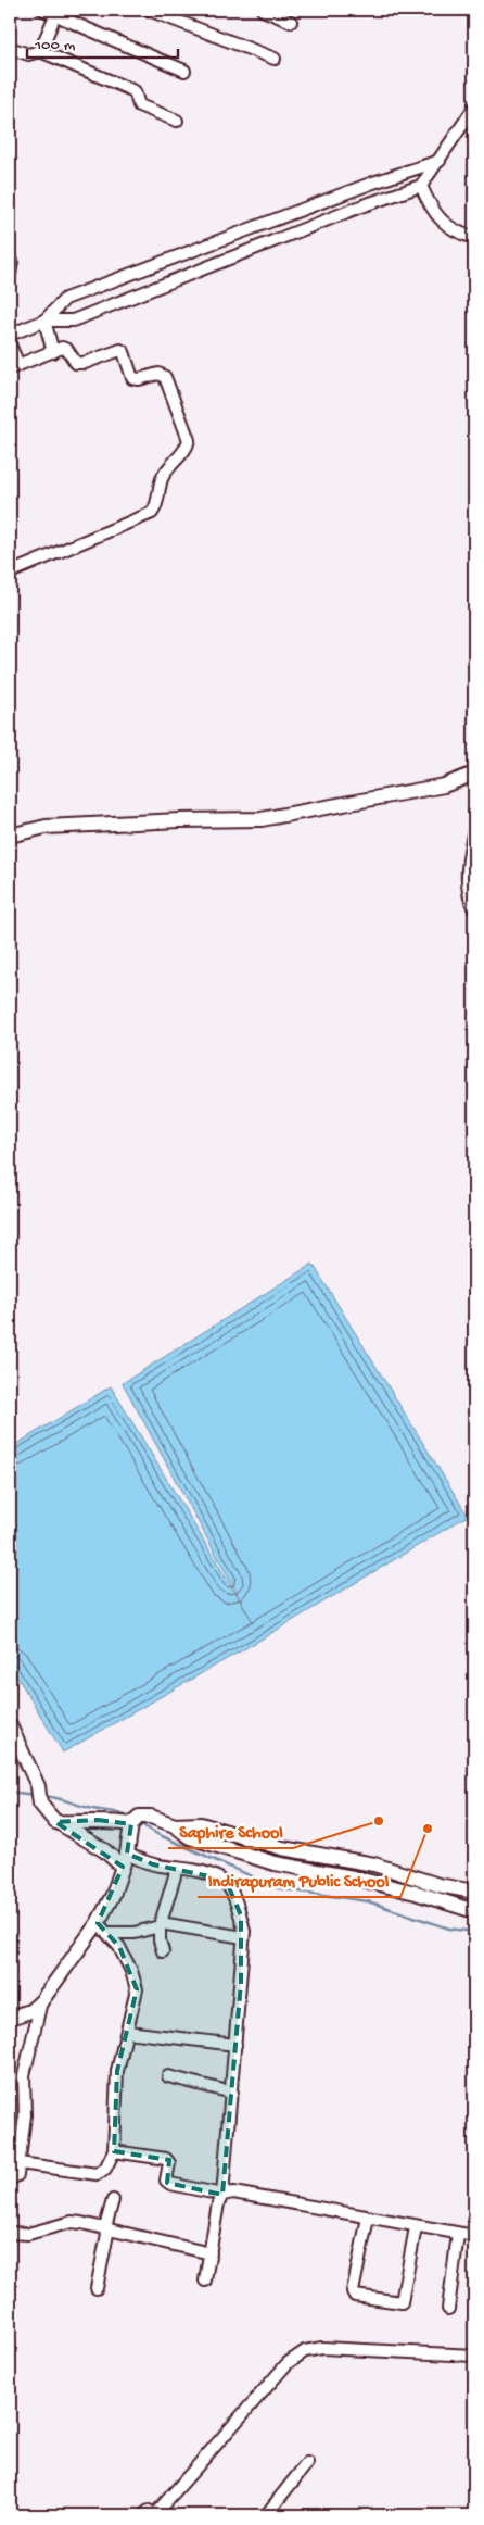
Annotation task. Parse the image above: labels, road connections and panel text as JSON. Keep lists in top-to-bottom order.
{
  "places": ["Saphire School", "Indirapuram Public School"],
  "scale_bar": "100 m"
}
